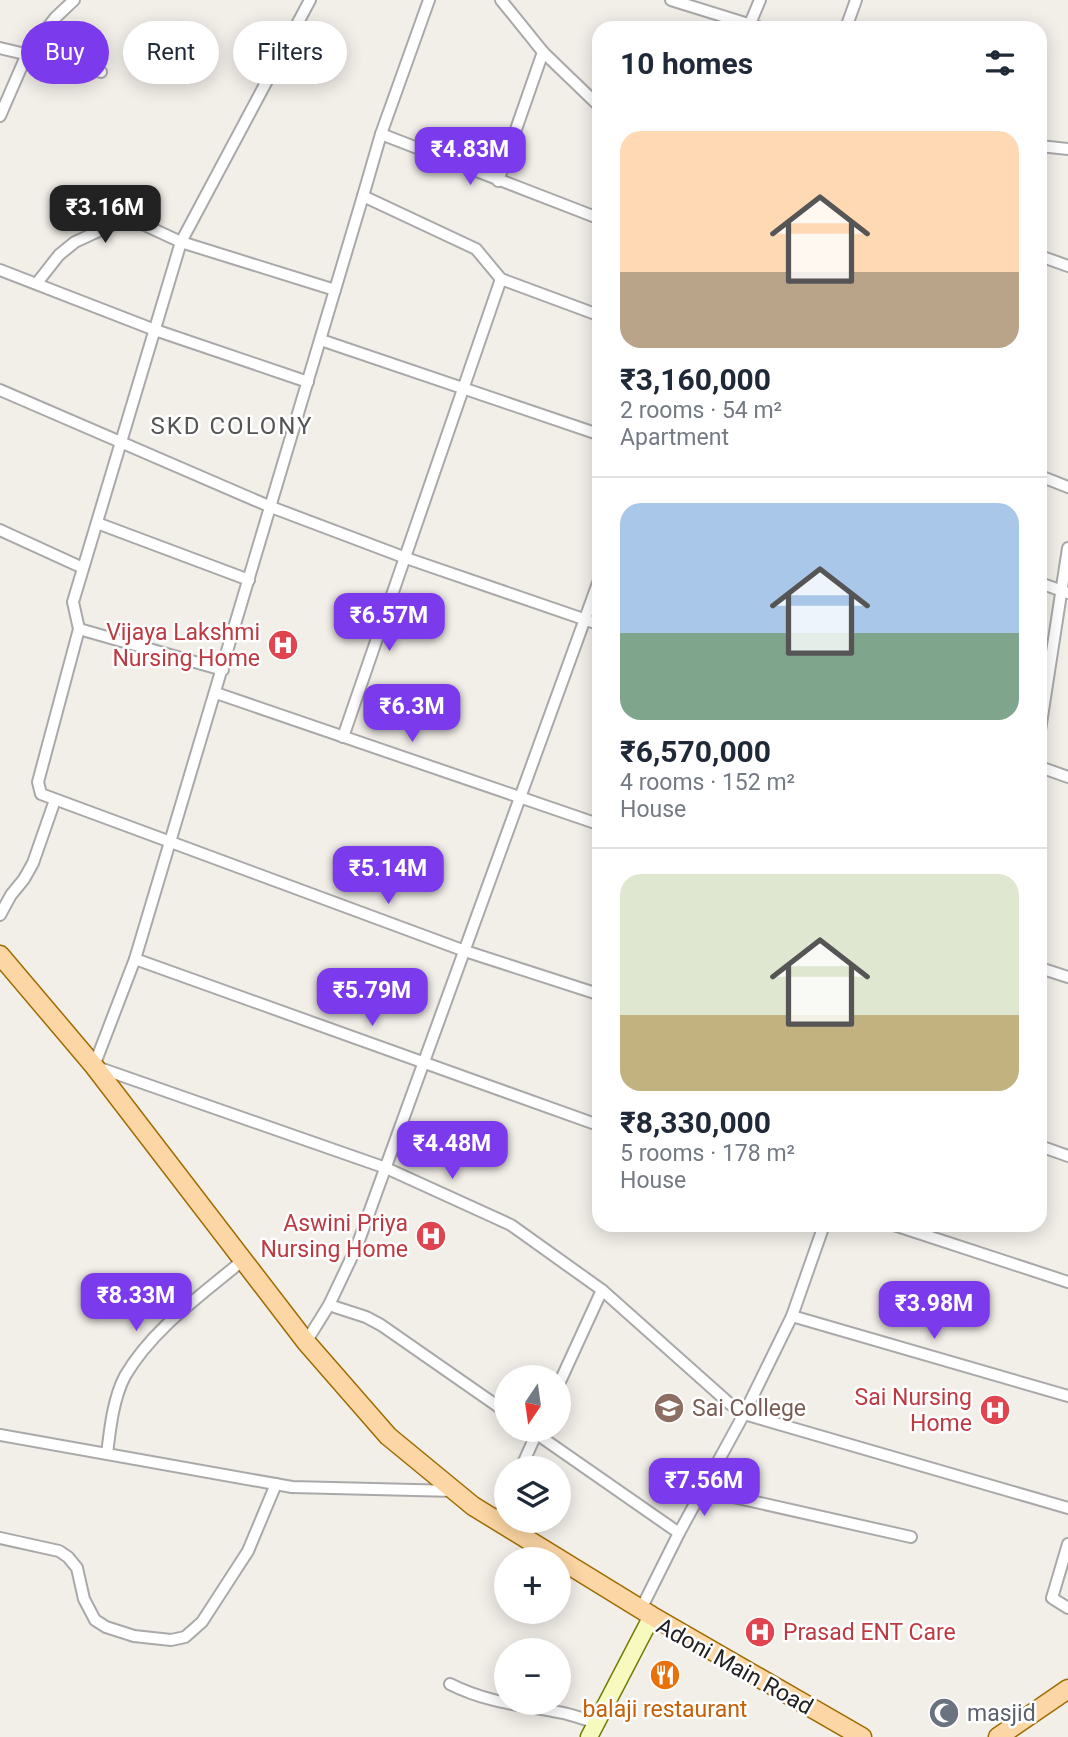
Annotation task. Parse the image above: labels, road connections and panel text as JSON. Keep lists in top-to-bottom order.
{
  "streets": {
    "main road": ["Adoni Main Road"]
  },
  "districts": ["SKD COLONY"],
  "places": {
    "hospital": [
      "Vijaya Lakshmi Nursing Home",
      "Aswini Priya Nursing Home",
      "Sai Nursing Home",
      "Prasad ENT Care"
    ],
    "school or university": ["Sai College"],
    "restaurant": ["balaji restaurant"],
    "mosque": ["masjid"]
  },
  "north": "bottom",
  "page": {
    "chip": ["Buy", "Rent", "Filters"],
    "heading": "10 homes",
    "list": [
      {
        "name": "₹3,160,000",
        "note": "2 rooms · 54 m² · Apartment"
      },
      {
        "name": "₹6,570,000",
        "note": "4 rooms · 152 m² · House"
      },
      {
        "name": "₹8,330,000",
        "note": "5 rooms · 178 m² · House"
      }
    ],
    "price": [
      "₹4.83M",
      "₹3.16M",
      "₹6.57M",
      "₹6.3M",
      "₹5.14M",
      "₹5.79M",
      "₹4.48M",
      "₹8.33M",
      "₹3.98M",
      "₹7.56M"
    ],
    "map_buttons": ["+", "−"]
  }
}
